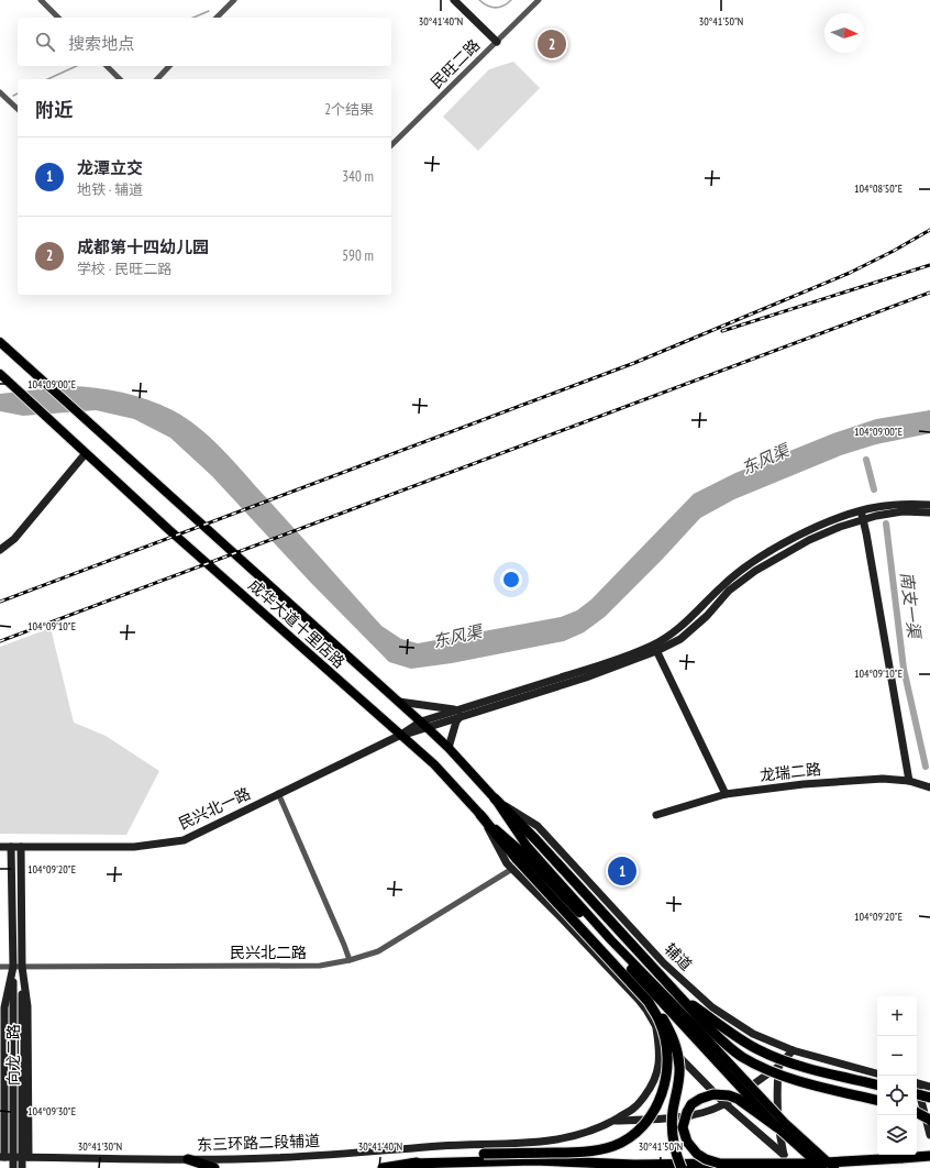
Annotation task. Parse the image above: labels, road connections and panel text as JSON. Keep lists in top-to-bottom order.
{
  "streets": {
    "main road": ["成华大道十里店路"],
    "street": [
      "民旺二路",
      "龙瑞二路",
      "民兴北一路",
      "民兴北二路",
      "辅道",
      "向龙二路",
      "东三环路二段辅道"
    ]
  },
  "crossings": [
    ["成华大道十里店路", "民兴北一路"],
    ["成华大道十里店路", "辅道"],
    ["民兴北一路", "向龙二路"],
    ["民兴北二路", "向龙二路"],
    ["向龙二路", "东三环路二段辅道"]
  ],
  "water": ["东风渠", "南支一渠"],
  "north": "right",
  "page": {
    "search": "搜索地点",
    "pins": ["2", "1"],
    "heading": ["附近", "2个结果"],
    "list": [
      {
        "mark": "1",
        "name": "龙潭立交",
        "note": "地铁 · 辅道",
        "value": "340 m"
      },
      {
        "mark": "2",
        "name": "成都第十四幼儿园",
        "note": "学校 · 民旺二路",
        "value": "590 m"
      }
    ],
    "map_buttons": ["+", "−"]
  },
  "coordinates": [
    "30°41'40\"N",
    "30°41'50\"N",
    "104°08'50\"E",
    "104°09'00\"E",
    "104°09'10\"E",
    "104°09'20\"E",
    "104°09'30\"E",
    "30°41'30\"N"
  ]
}
